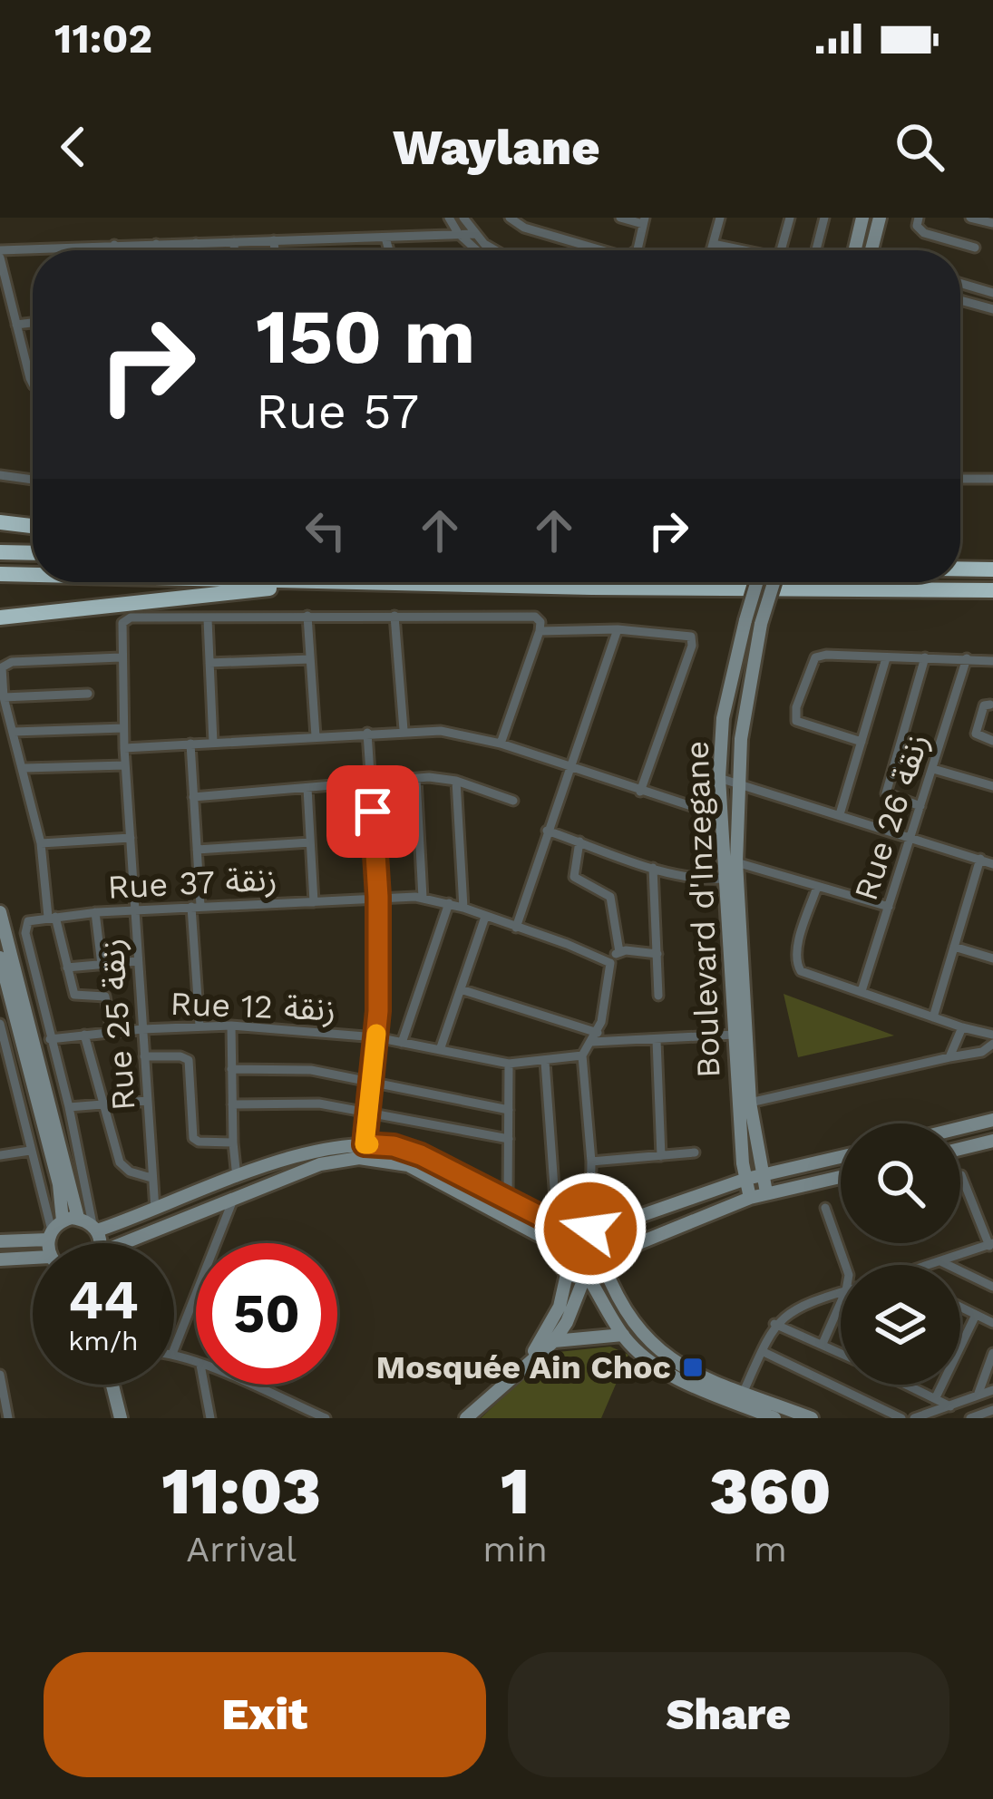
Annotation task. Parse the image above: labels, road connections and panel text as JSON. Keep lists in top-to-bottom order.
{
  "streets": {
    "main road": ["Boulevard d'Inzegane"],
    "street": [
      "Rue 26 زنقة",
      "Rue 37 زنقة",
      "Rue 12 زنقة",
      "Rue 25 زنقة"
    ]
  },
  "crossings": [
    ["Rue 37 زنقة", "Rue 12 زنقة"],
    ["Rue 37 زنقة", "Rue 25 زنقة"],
    ["Rue 12 زنقة", "Rue 25 زنقة"]
  ],
  "places": {
    "transit": ["Mosquée Ain Choc"]
  },
  "page": {
    "status": "11:02",
    "header": "Waylane",
    "turn": ["150 m", "Rue 57"],
    "speed": "44 km/h",
    "limit": "50",
    "eta": [
      "11:03",
      "Arrival",
      "1",
      "min",
      "360",
      "m"
    ],
    "buttons": ["Exit", "Share"]
  }
}
